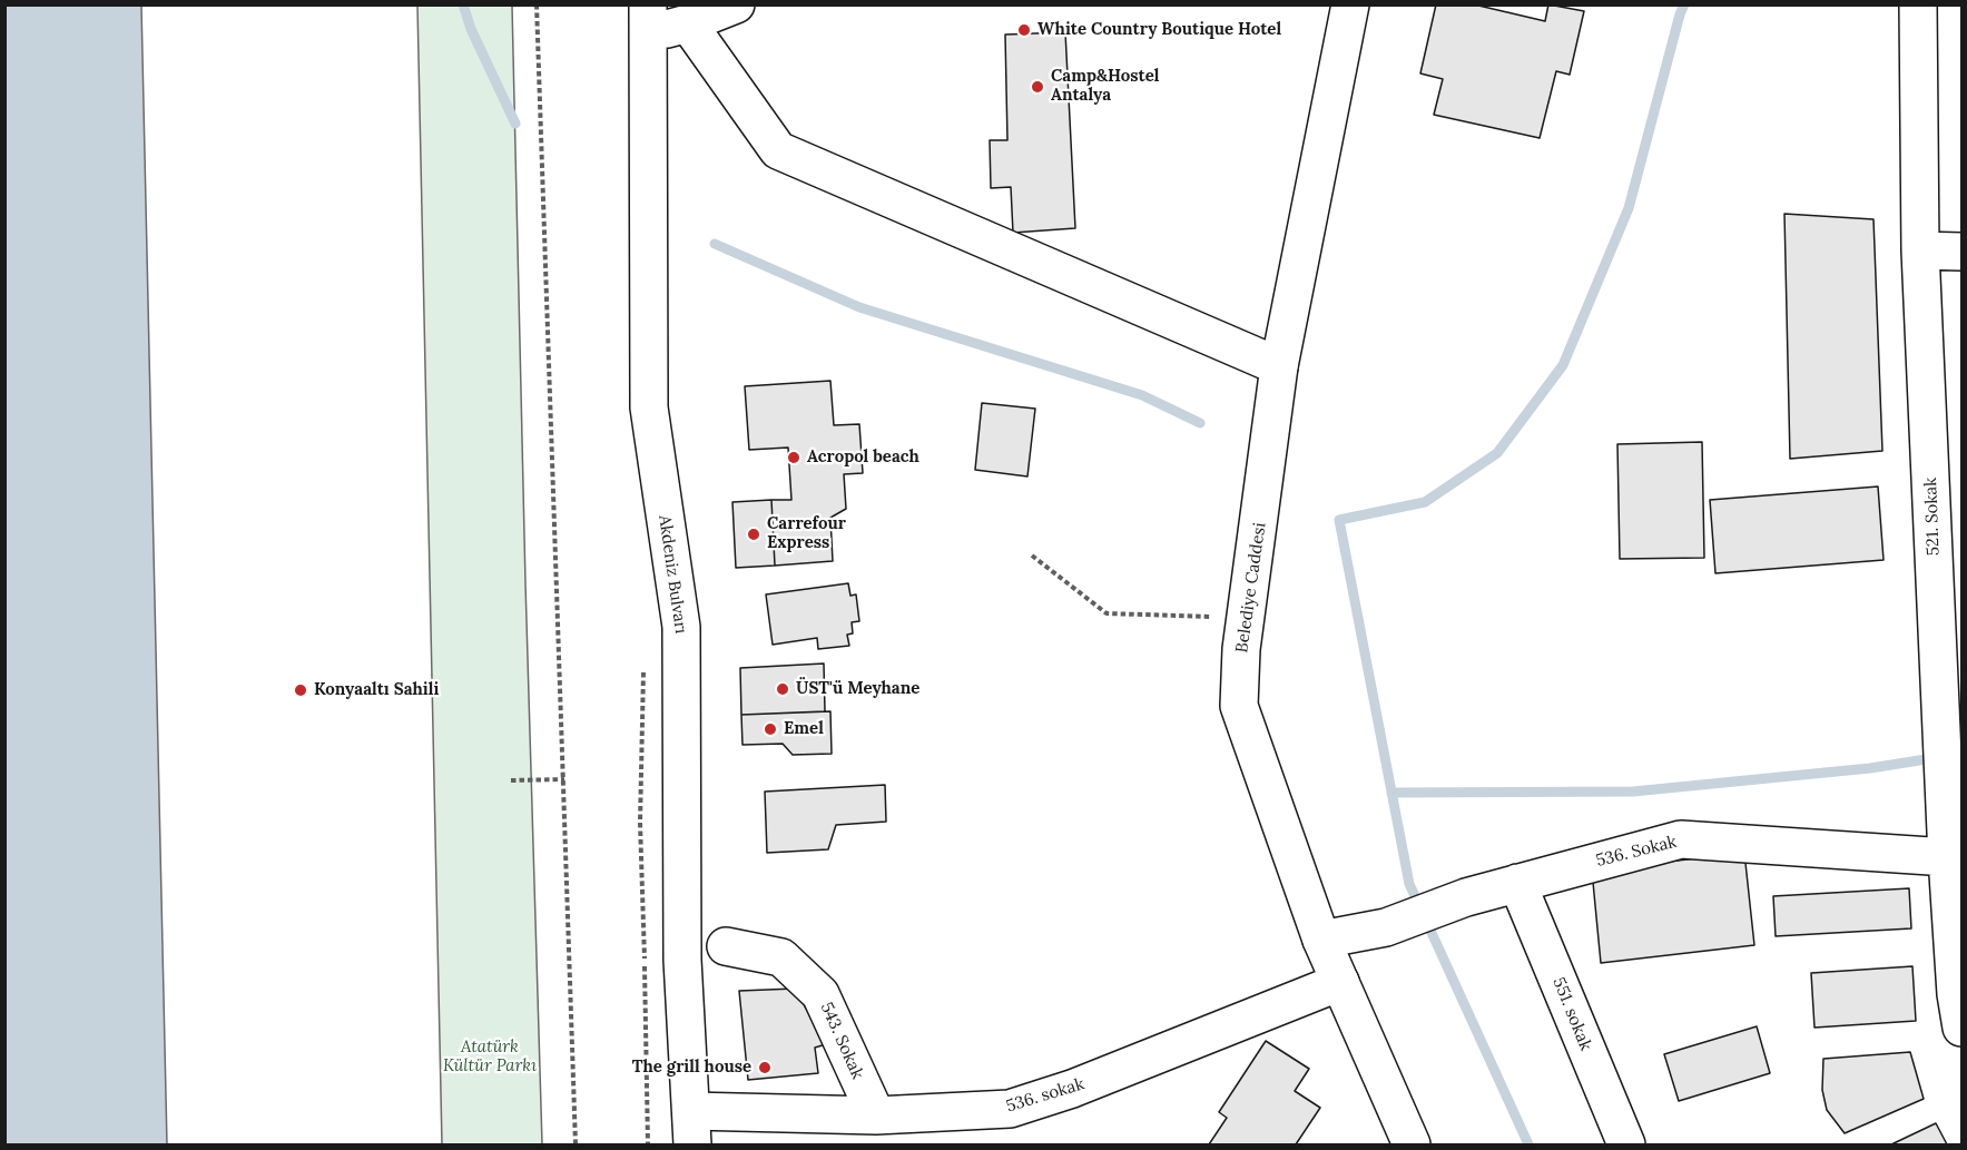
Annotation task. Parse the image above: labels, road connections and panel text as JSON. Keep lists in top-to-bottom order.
{
  "streets": {
    "street": [
      "521. Sokak",
      "Akdeniz Bulvarı",
      "Belediye Caddesi",
      "536. Sokak",
      "551. sokak",
      "543. Sokak",
      "536. sokak"
    ]
  },
  "crossings": [
    ["521. Sokak", "536. Sokak"],
    ["Akdeniz Bulvarı", "536. sokak"],
    ["Belediye Caddesi", "536. Sokak"],
    ["Belediye Caddesi", "536. sokak"],
    ["536. Sokak", "551. sokak"],
    ["543. Sokak", "536. sokak"]
  ],
  "parks": ["Atatürk Kültür Parkı"],
  "places": [
    "White Country Boutique Hotel",
    "Camp&Hostel Antalya",
    "Acropol beach",
    "Carrefour Express",
    "ÜST'ü Meyhane",
    "Konyaaltı Sahili",
    "Emel",
    "The grill house"
  ]
}
